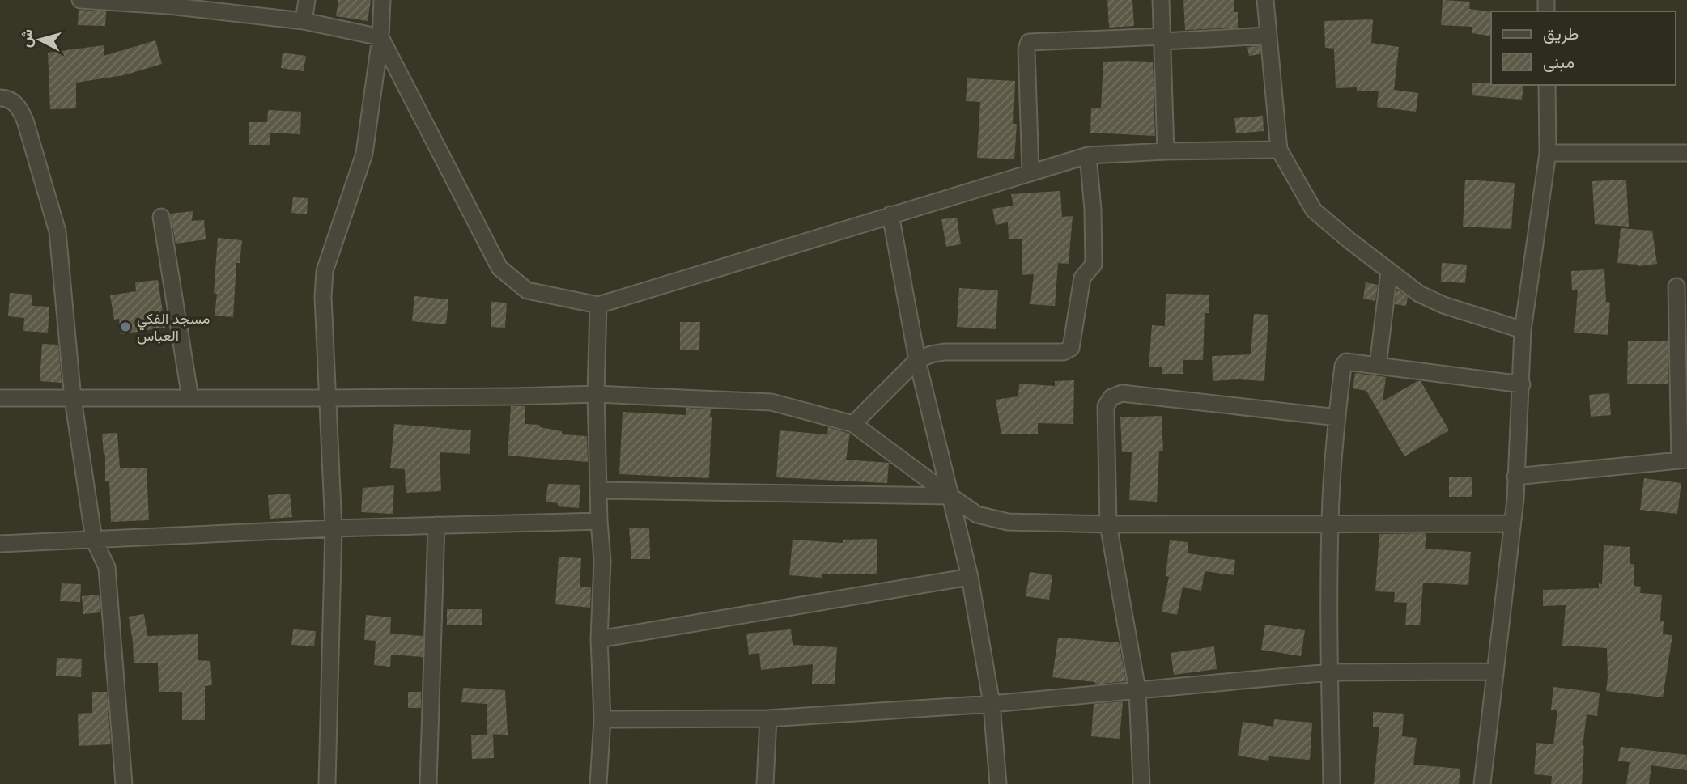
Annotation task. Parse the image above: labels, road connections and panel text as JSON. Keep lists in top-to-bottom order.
{
  "places": ["مسجد الفكي العباس"],
  "legend": ["طريق", "مبنى"],
  "north": "left"
}
